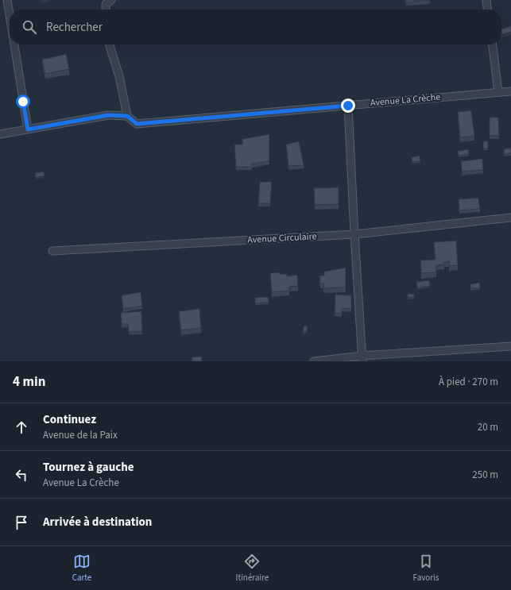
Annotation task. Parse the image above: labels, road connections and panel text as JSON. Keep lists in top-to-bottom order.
{
  "streets": {
    "street": ["Avenue La Crèche", "Avenue Circulaire"]
  },
  "page": {
    "search": "Rechercher",
    "heading": ["4 min", "À pied · 270 m"],
    "list": [
      ["Continuez", "Avenue de la Paix", "20 m"],
      ["Tournez à gauche", "Avenue La Crèche", "250 m"],
      "Arrivée à destination"
    ],
    "nav": ["Carte", "Itinéraire", "Favoris"]
  }
}
